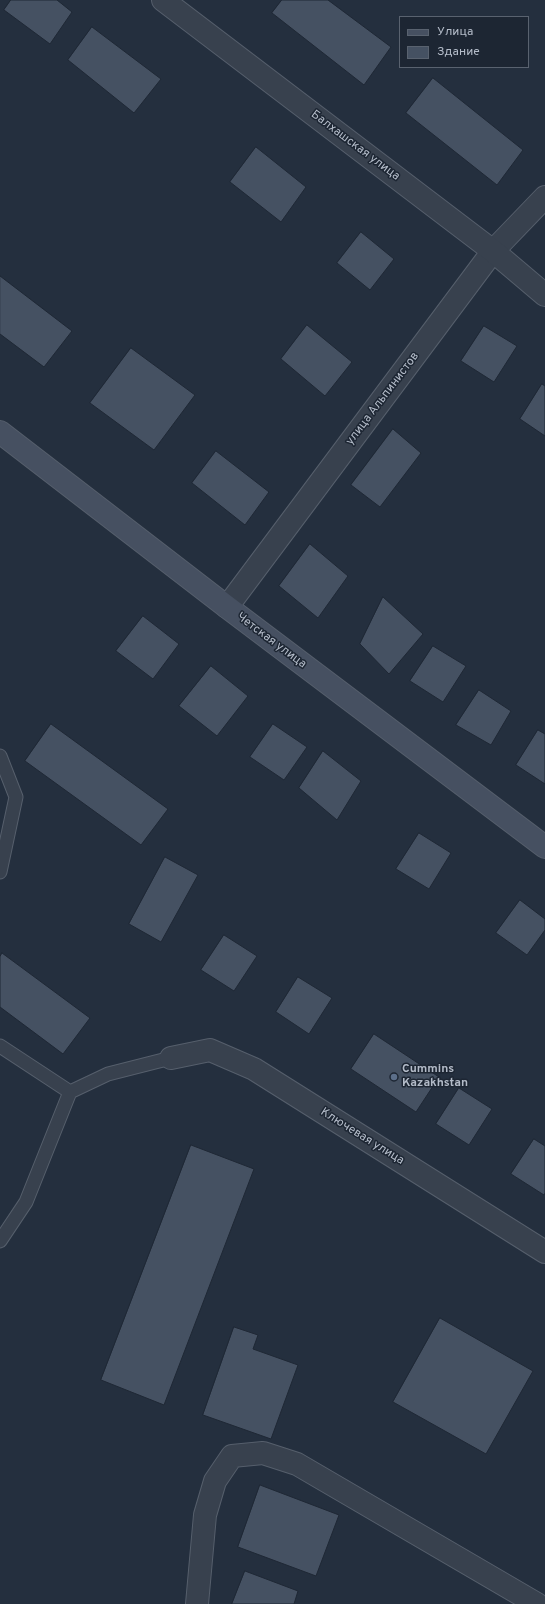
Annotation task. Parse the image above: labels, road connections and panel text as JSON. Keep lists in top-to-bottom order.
{
  "streets": {
    "main road": ["Четская улица"],
    "street": ["Балхашская улица", "улица Альпинистов", "Ключевая улица"]
  },
  "crossings": [
    ["Балхашская улица", "улица Альпинистов"],
    ["улица Альпинистов", "Четская улица"]
  ],
  "places": ["Cummins Kazakhstan"],
  "legend": ["Улица", "Здание"]
}
